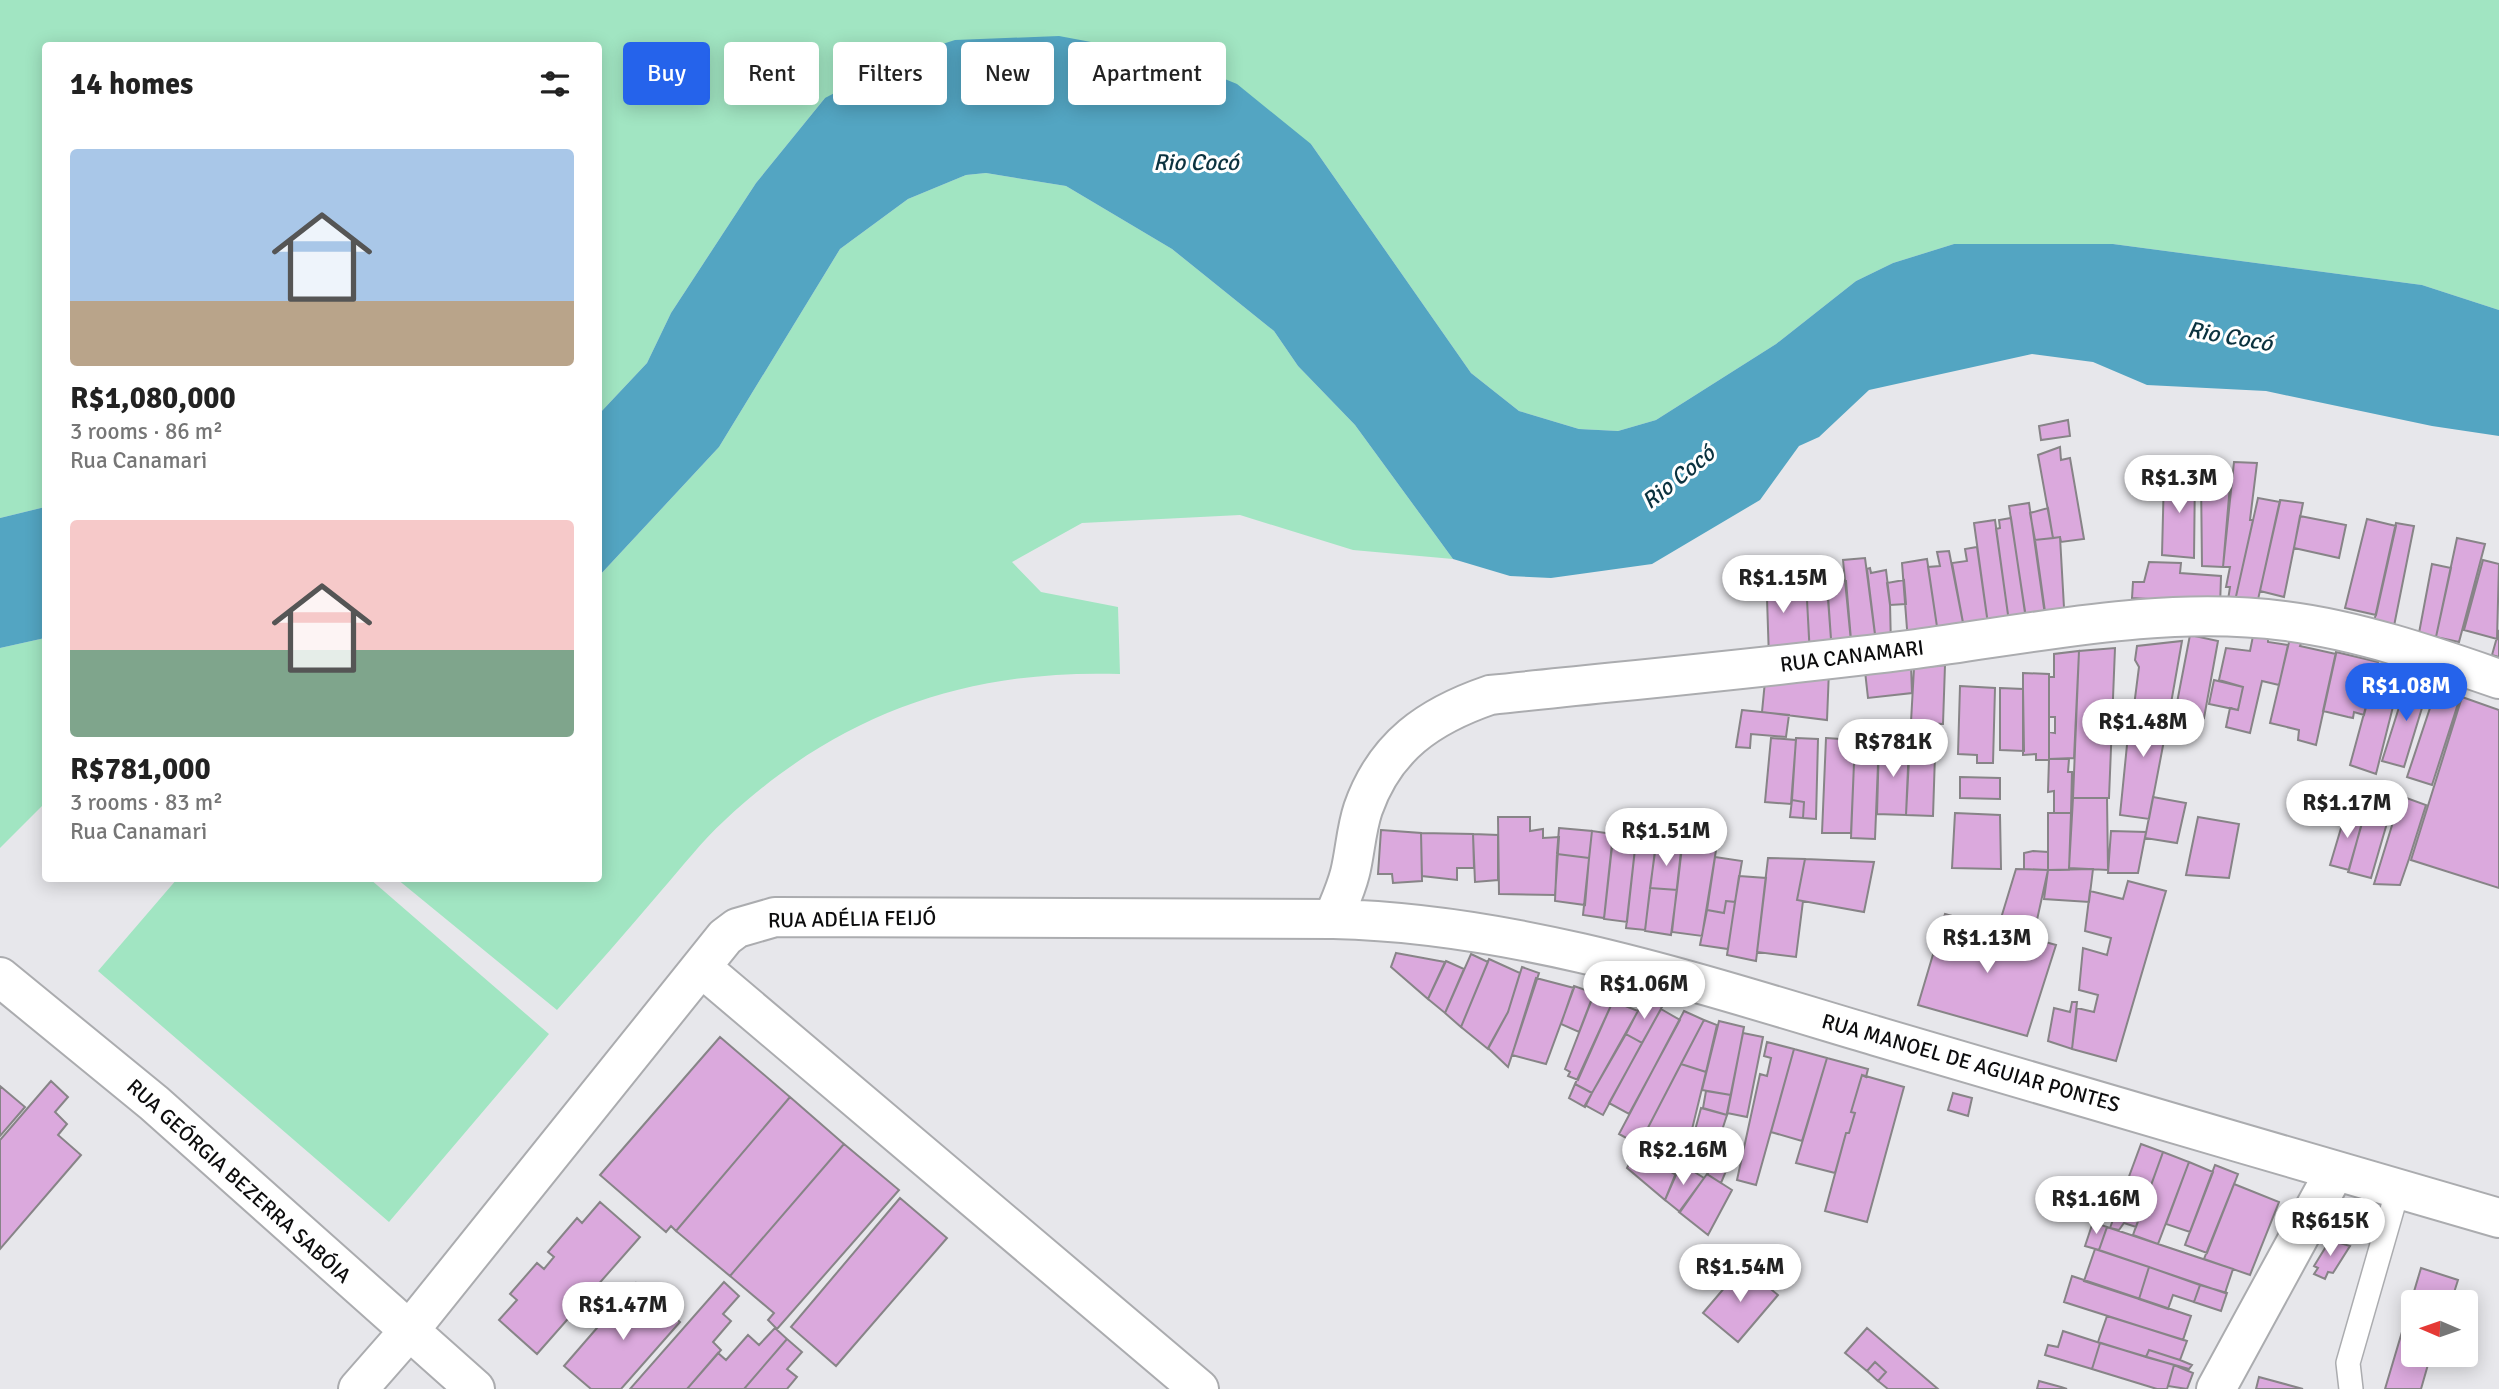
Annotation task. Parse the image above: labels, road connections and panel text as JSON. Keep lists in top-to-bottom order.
{
  "streets": {
    "street": [
      "RUA CANAMARI",
      "RUA ADÉLIA FEIJÓ",
      "RUA MANOEL DE AGUIAR PONTES",
      "RUA GEÓRGIA BEZERRA SABÓIA"
    ]
  },
  "crossings": [
    ["RUA CANAMARI", "RUA ADÉLIA FEIJÓ"],
    ["RUA ADÉLIA FEIJÓ", "RUA MANOEL DE AGUIAR PONTES"],
    ["RUA ADÉLIA FEIJÓ", "RUA GEÓRGIA BEZERRA SABÓIA"]
  ],
  "water": ["Rio Cocó"],
  "north": "left",
  "page": {
    "chip": [
      "Buy",
      "Rent",
      "Filters",
      "New",
      "Apartment"
    ],
    "heading": "14 homes",
    "list": [
      {
        "name": "R$1,080,000",
        "note": "3 rooms · 86 m² · Rua Canamari"
      },
      {
        "name": "R$781,000",
        "note": "3 rooms · 83 m² · Rua Canamari"
      }
    ],
    "price": [
      "R$1.3M",
      "R$1.15M",
      "R$1.08M",
      "R$1.48M",
      "R$781K",
      "R$1.17M",
      "R$1.51M",
      "R$1.13M",
      "R$1.06M",
      "R$2.16M",
      "R$1.16M",
      "R$615K",
      "R$1.54M",
      "R$1.47M"
    ]
  }
}
